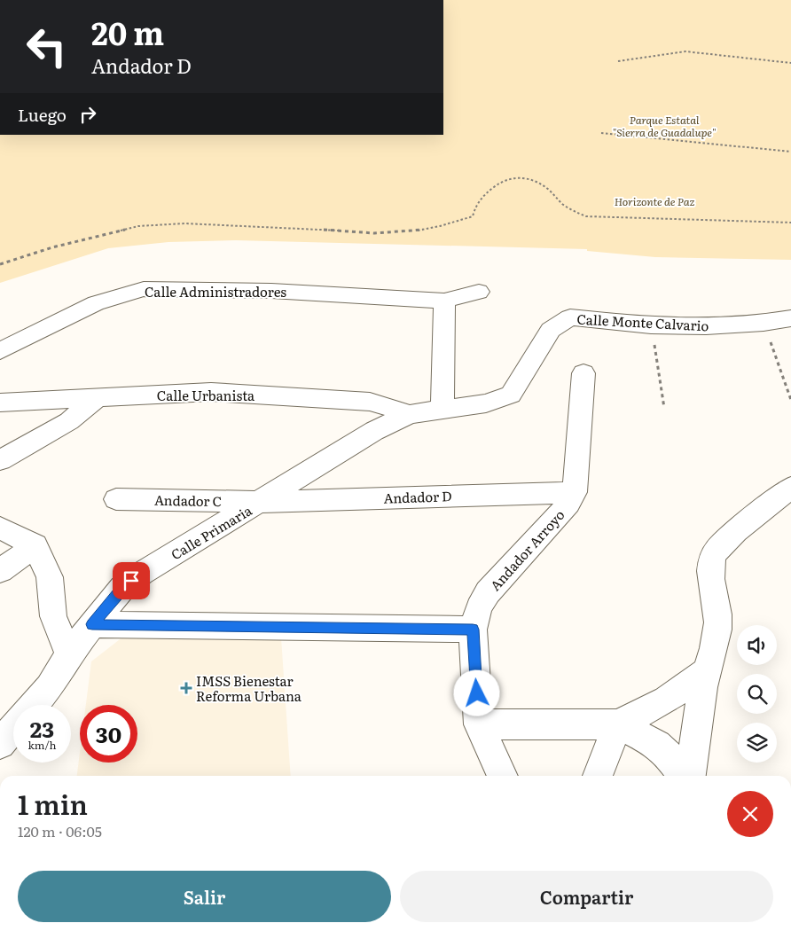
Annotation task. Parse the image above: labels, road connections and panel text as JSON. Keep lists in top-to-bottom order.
{
  "streets": {
    "street": [
      "Calle Administradores",
      "Calle Monte Calvario",
      "Calle Urbanista",
      "Andador D",
      "Andador C",
      "Calle Primaria",
      "Andador Arroyo"
    ]
  },
  "crossings": [
    ["Calle Monte Calvario", "Calle Primaria"],
    ["Calle Urbanista", "Calle Primaria"],
    ["Andador D", "Andador C"],
    ["Andador D", "Calle Primaria"],
    ["Andador D", "Andador Arroyo"],
    ["Andador C", "Calle Primaria"]
  ],
  "parks": ["Parque Estatal \"Sierra de Guadalupe\"", "Horizonte de Paz"],
  "places": {
    "health": ["IMSS Bienestar Reforma Urbana"]
  },
  "page": {
    "turn": ["20 m", "Andador D"],
    "then": "Luego",
    "speed": "23 km/h",
    "limit": "30",
    "heading": ["1 min", "120 m · 06:05"],
    "buttons": ["Salir", "Compartir"]
  }
}
